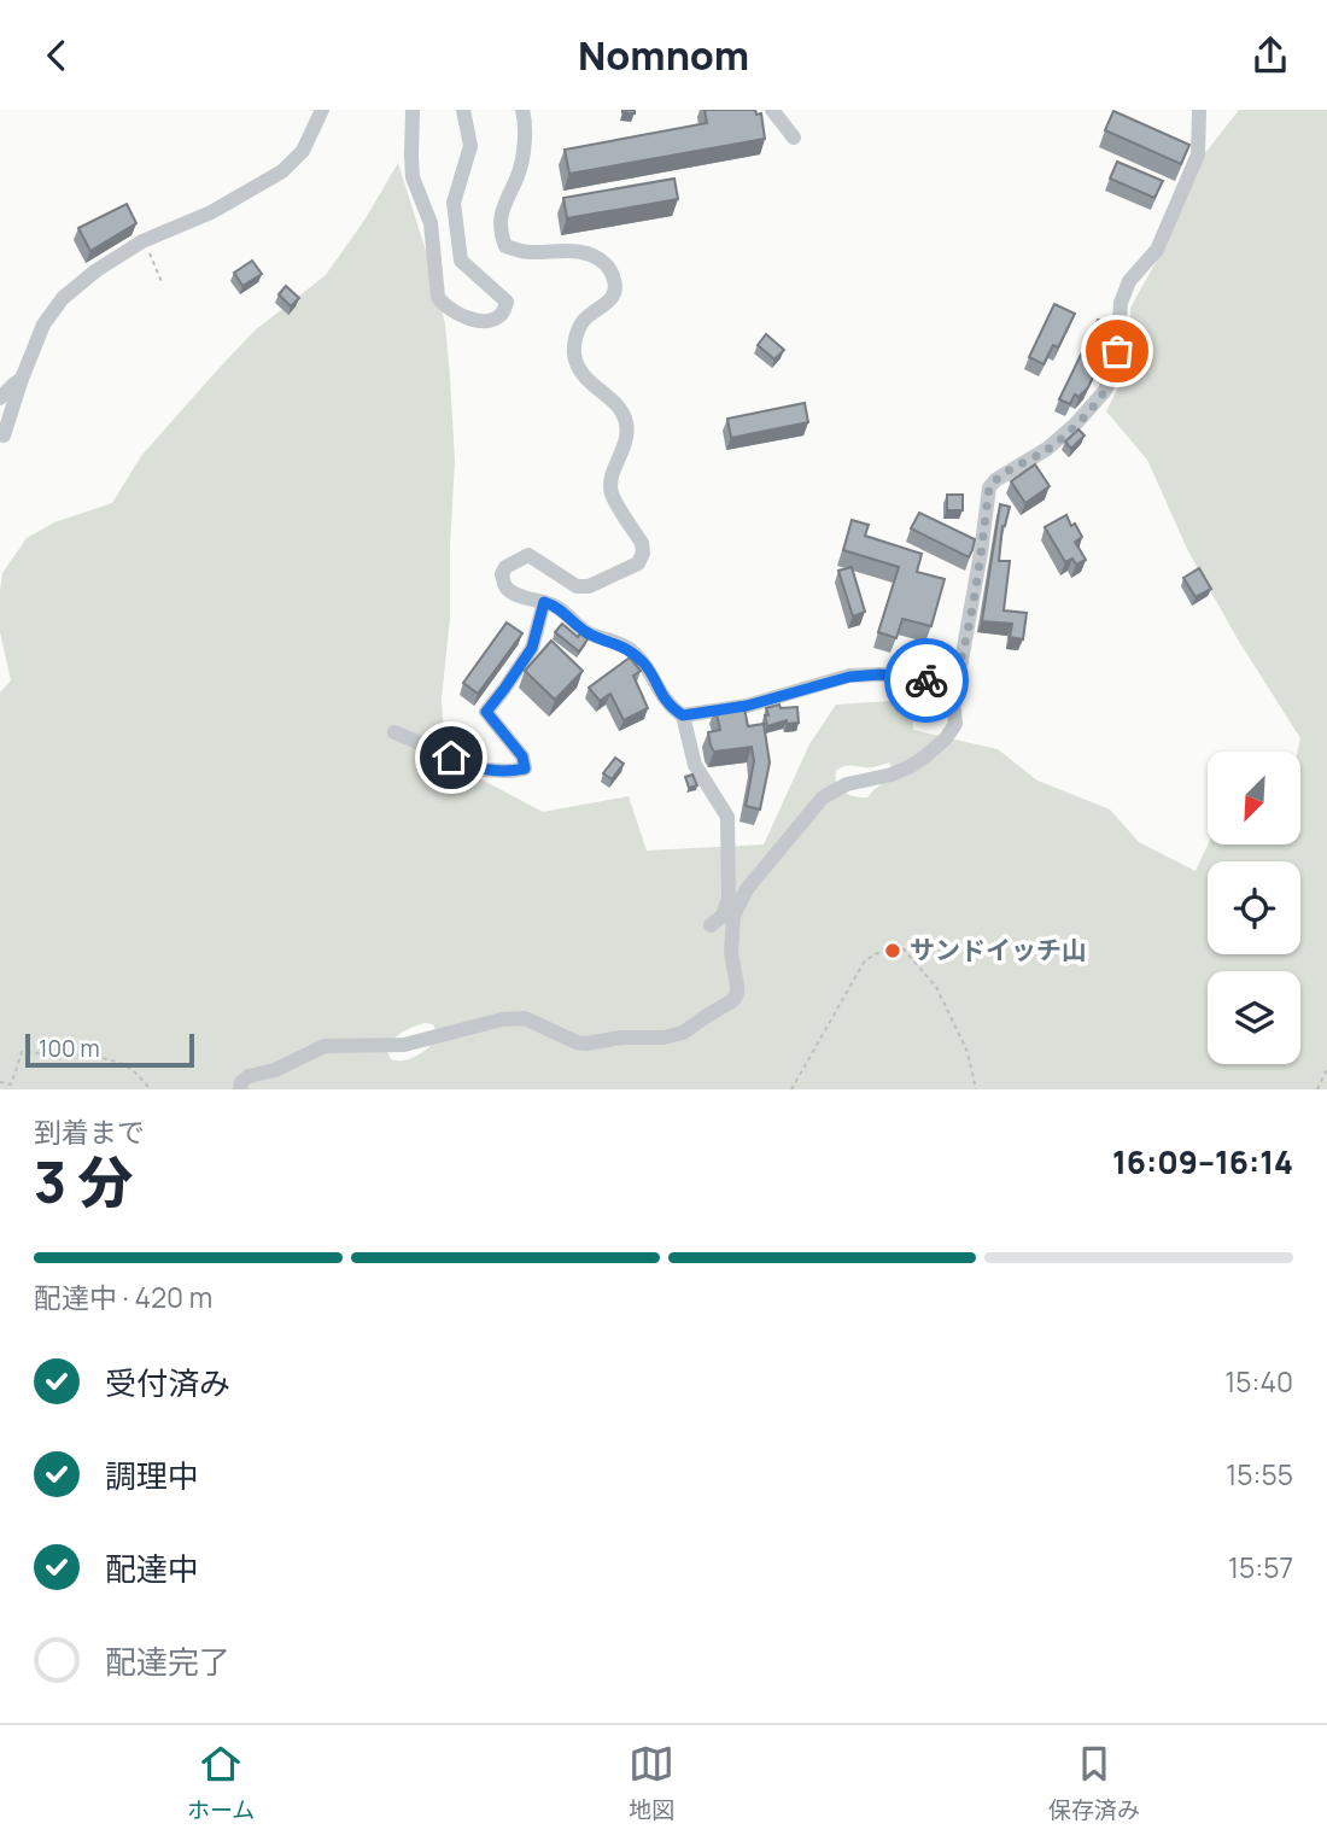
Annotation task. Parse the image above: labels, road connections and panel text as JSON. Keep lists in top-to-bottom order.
{
  "places": ["サンドイッチ山"],
  "scale_bar": "100 m",
  "north": "bottom left",
  "page": {
    "header": "Nomnom",
    "scale": "100 m",
    "heading": ["3 分", "到着まで", "16:09–16:14"],
    "bar": "配達中 · 420 m",
    "list": [
      ["受付済み", "15:40"],
      ["調理中", "15:55"],
      ["配達中", "15:57"],
      "配達完了"
    ],
    "tabs": ["ホーム", "地図", "保存済み"]
  }
}
